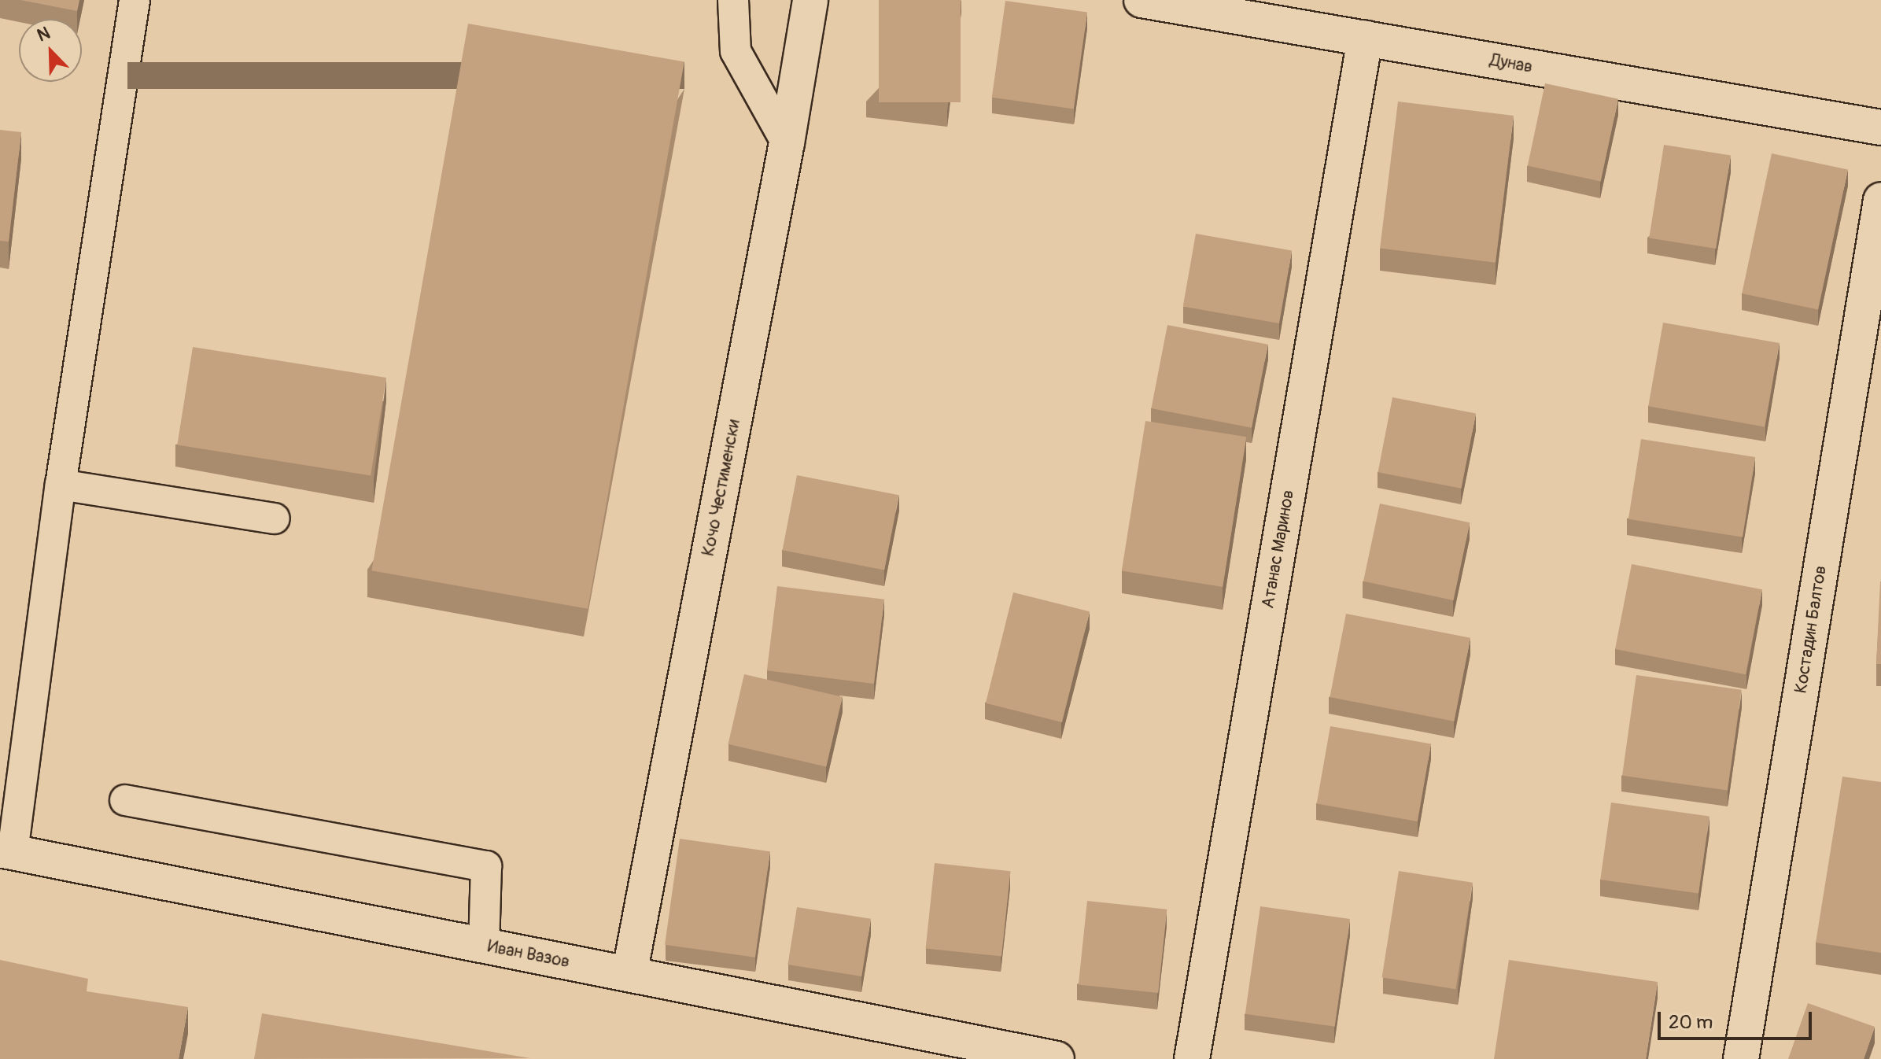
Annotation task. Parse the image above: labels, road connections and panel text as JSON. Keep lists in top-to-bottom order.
{
  "streets": {
    "street": [
      "Дунав",
      "Кочо Честименски",
      "Атанас Маринов",
      "Костадин Балтов",
      "Иван Вазов"
    ]
  },
  "crossings": [
    ["Дунав", "Атанас Маринов"],
    ["Кочо Честименски", "Иван Вазов"]
  ],
  "scale_bar": "20 m",
  "north": "top left"
}
